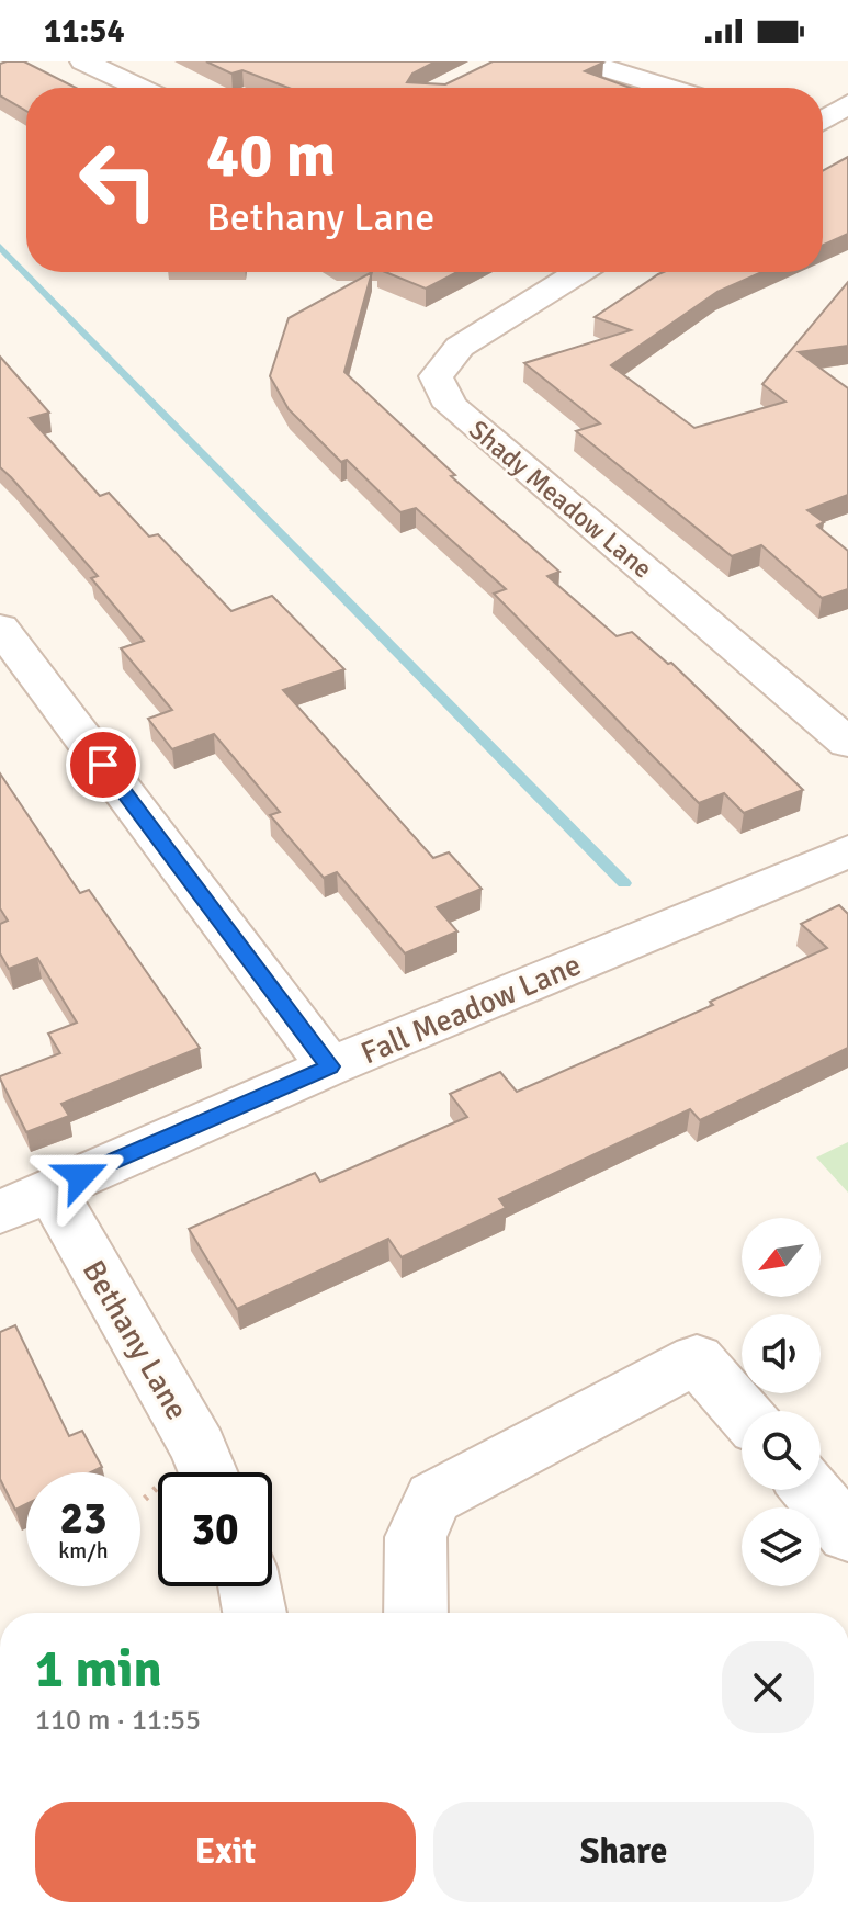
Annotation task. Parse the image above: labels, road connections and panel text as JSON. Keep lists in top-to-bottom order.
{
  "streets": {
    "street": ["Shady Meadow Lane", "Fall Meadow Lane", "Bethany Lane"]
  },
  "crossings": [
    ["Fall Meadow Lane", "Bethany Lane"]
  ],
  "north": "bottom left",
  "page": {
    "status": "11:54",
    "turn": ["40 m", "Bethany Lane"],
    "speed": "23 km/h",
    "limit": "30",
    "heading": ["1 min", "110 m · 11:55"],
    "buttons": ["Exit", "Share"]
  }
}
